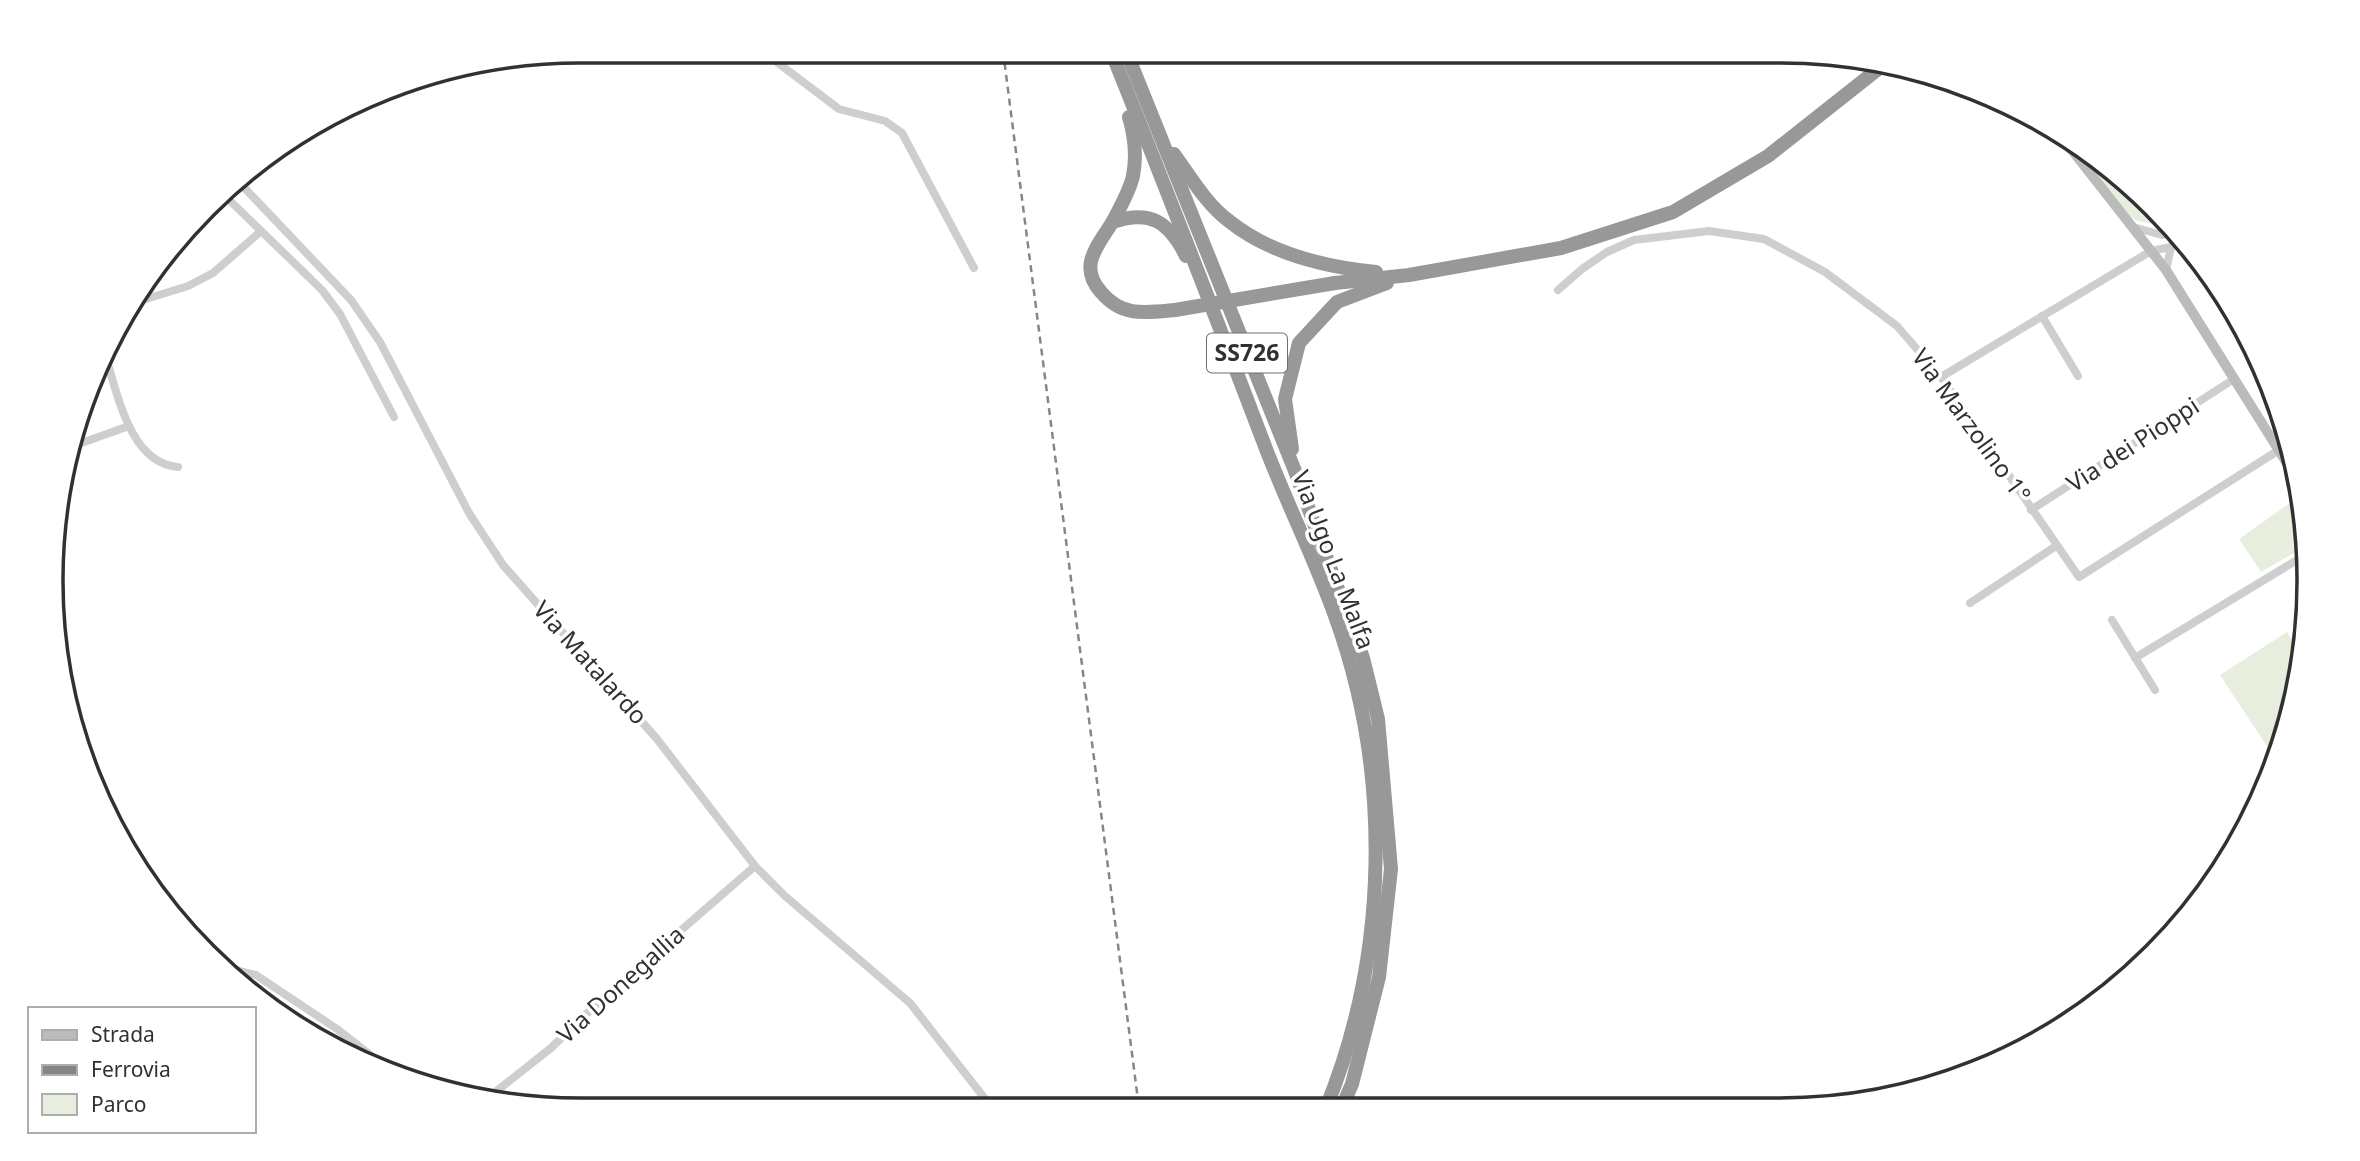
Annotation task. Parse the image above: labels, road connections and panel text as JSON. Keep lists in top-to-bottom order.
{
  "streets": {
    "highway": ["SS726", "Via Ugo La Malfa"],
    "street": [
      "Via Marzolino 1°",
      "Via dei Pioppi",
      "Via Matalardo",
      "Via Donegallia"
    ]
  },
  "crossings": [
    ["Via Marzolino 1°", "Via dei Pioppi"],
    ["Via Matalardo", "Via Donegallia"]
  ],
  "legend": ["Strada", "Ferrovia", "Parco"]
}
